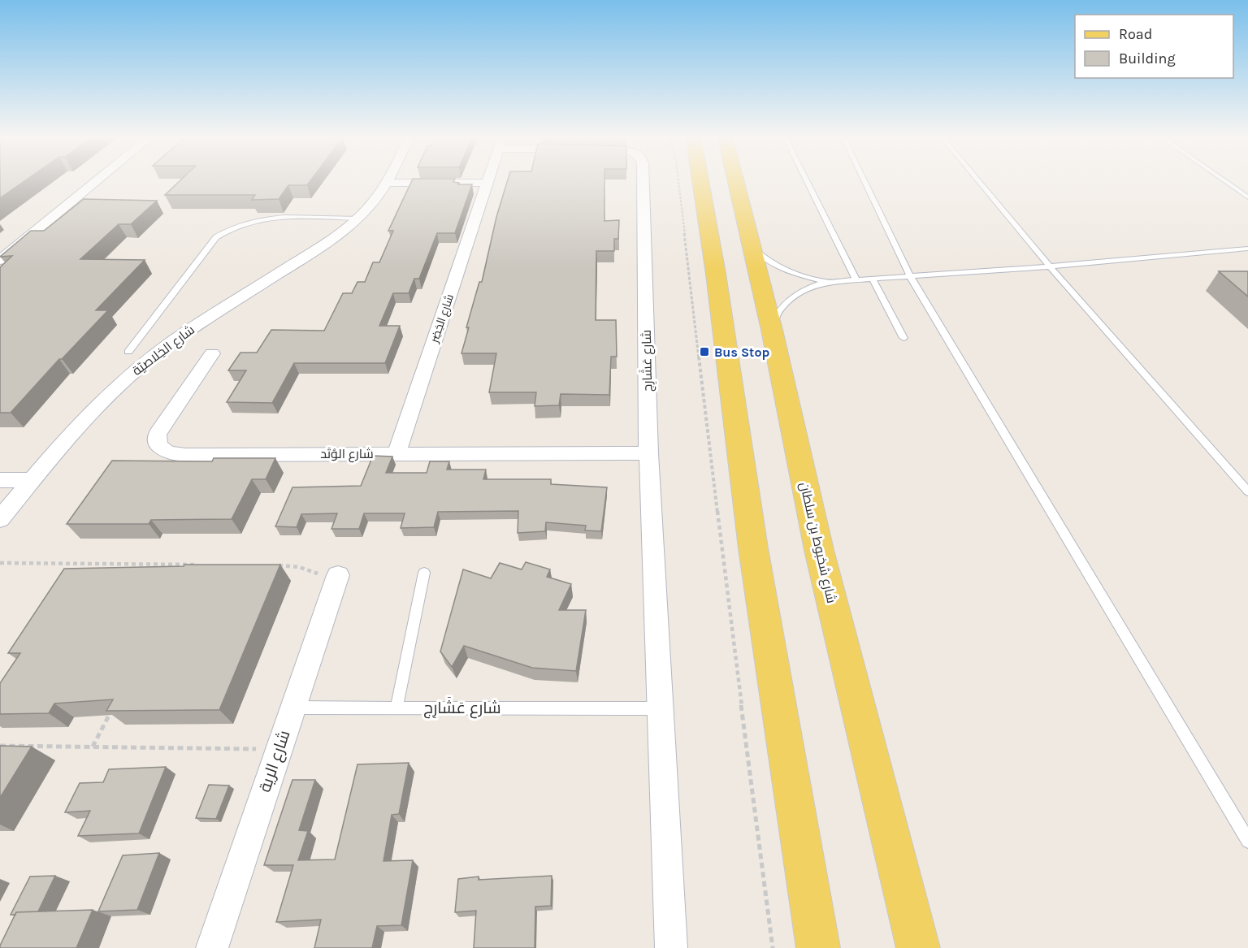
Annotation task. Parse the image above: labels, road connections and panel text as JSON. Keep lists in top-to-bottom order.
{
  "streets": {
    "main road": ["شارع شخبوط بن سلطان"],
    "street": [
      "شارع الخِضِر",
      "شارع الخِلاصيّة",
      "شارع عَشَارِج",
      "شارع الوُتَد",
      "شارع الرية"
    ]
  },
  "crossings": [
    ["شارع الخِضِر", "شارع الوُتَد"],
    ["شارع عَشَارِج", "شارع الوُتَد"],
    ["شارع عَشَارِج", "شارع الرية"]
  ],
  "places": {
    "transit": ["Bus Stop"]
  },
  "legend": ["Road", "Building"]
}
